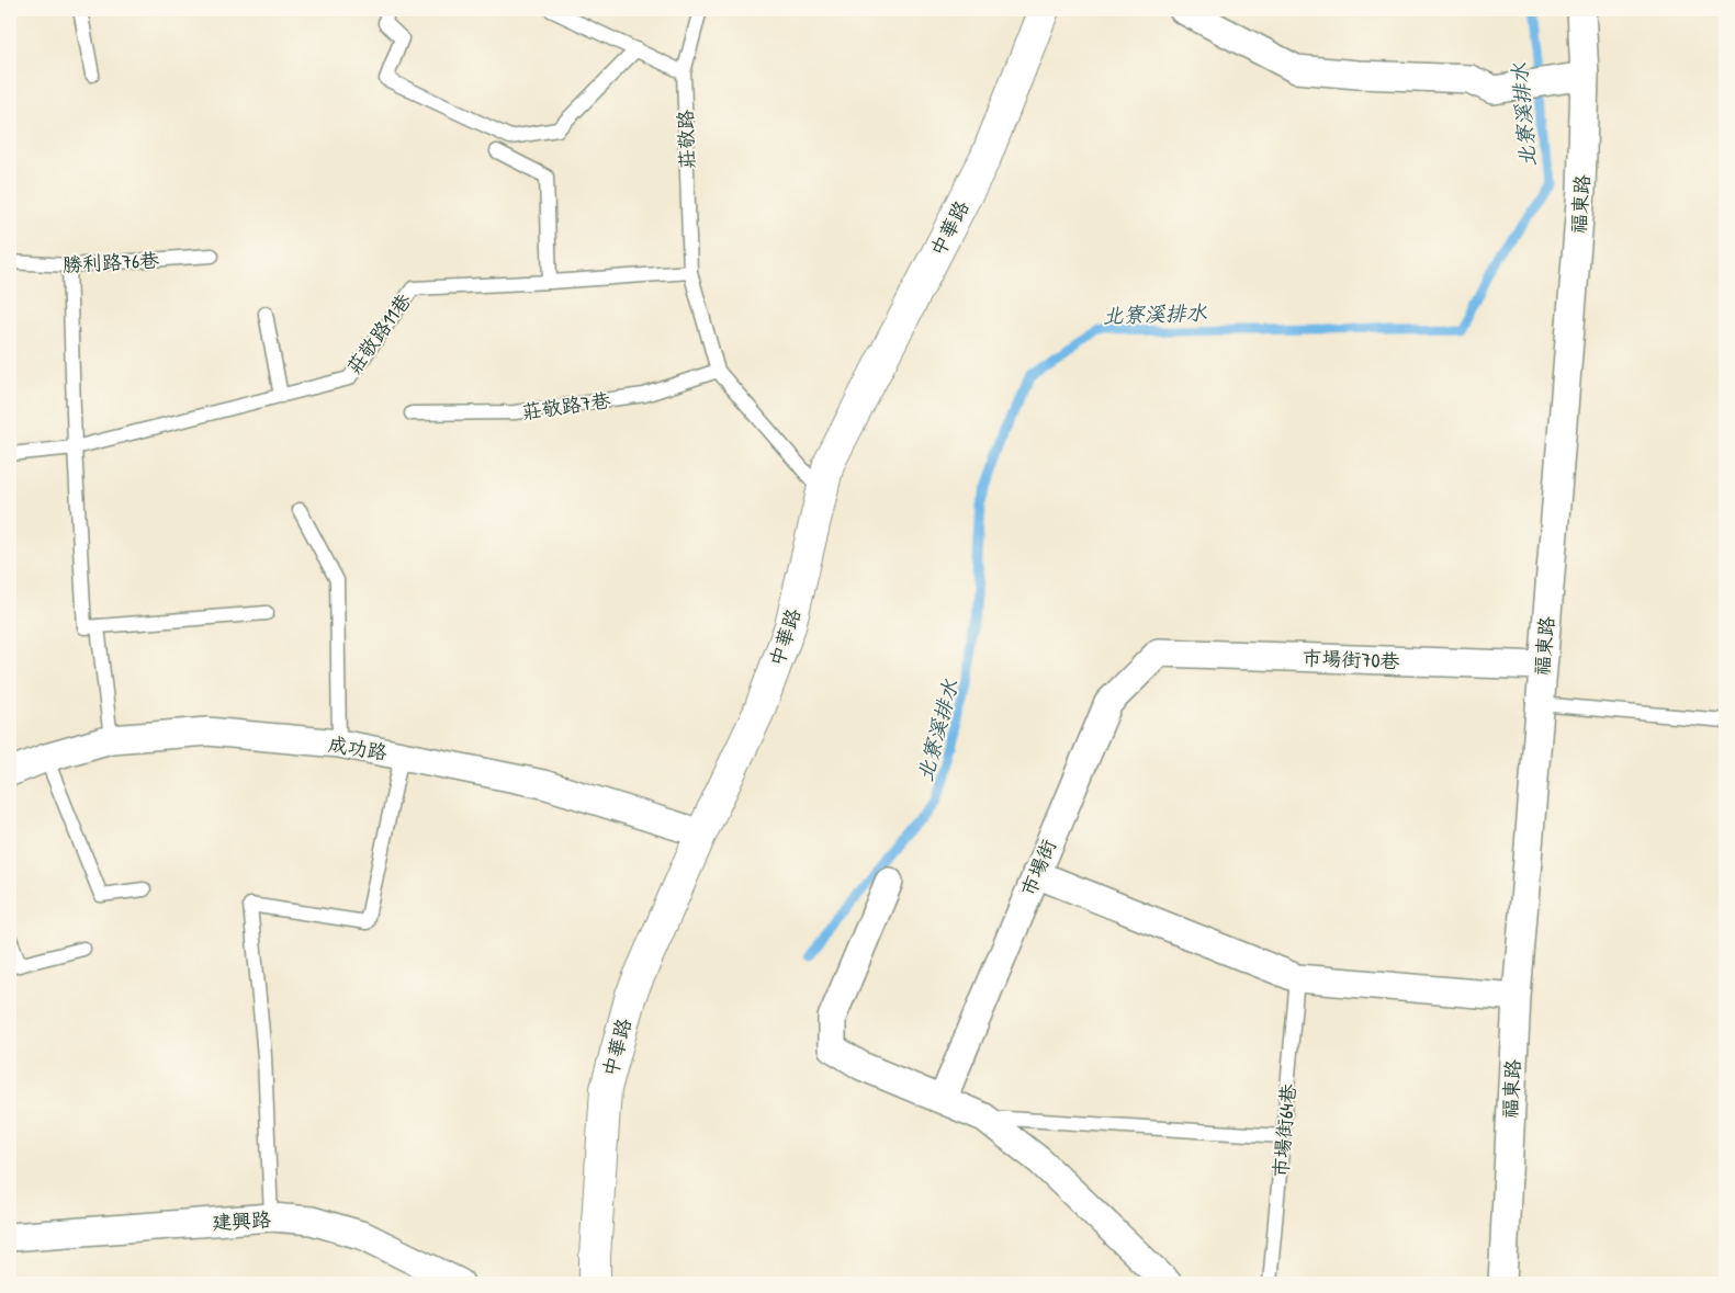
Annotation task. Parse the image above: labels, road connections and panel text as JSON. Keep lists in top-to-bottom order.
{
  "streets": {
    "street": [
      "福東路",
      "中華路",
      "市場街70巷",
      "成功路",
      "市場街",
      "建興路"
    ],
    "lane": [
      "莊敬路",
      "勝利路76巷",
      "莊敬路11巷",
      "莊敬路7巷",
      "市場街64巷"
    ]
  },
  "crossings": [
    ["莊敬路", "莊敬路11巷"],
    ["莊敬路", "莊敬路7巷"],
    ["福東路", "市場街70巷"],
    ["中華路", "成功路"],
    ["市場街70巷", "市場街"]
  ],
  "water": ["北寮溪排水"]
}
